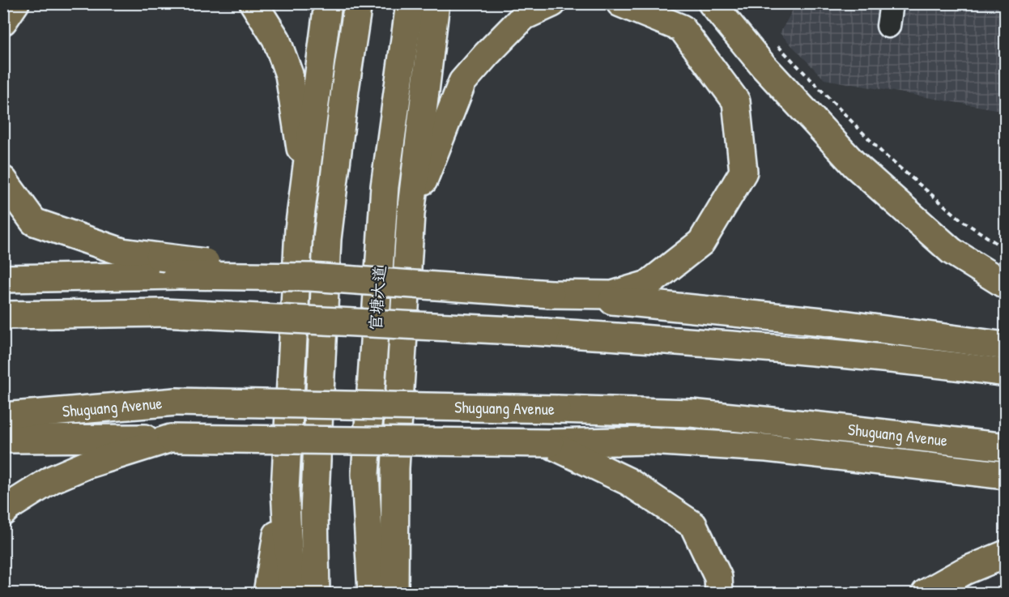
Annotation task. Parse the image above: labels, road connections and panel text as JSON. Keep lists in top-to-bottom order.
{
  "streets": {
    "highway": ["官塘大道", "Shuguang Avenue"]
  }
}
